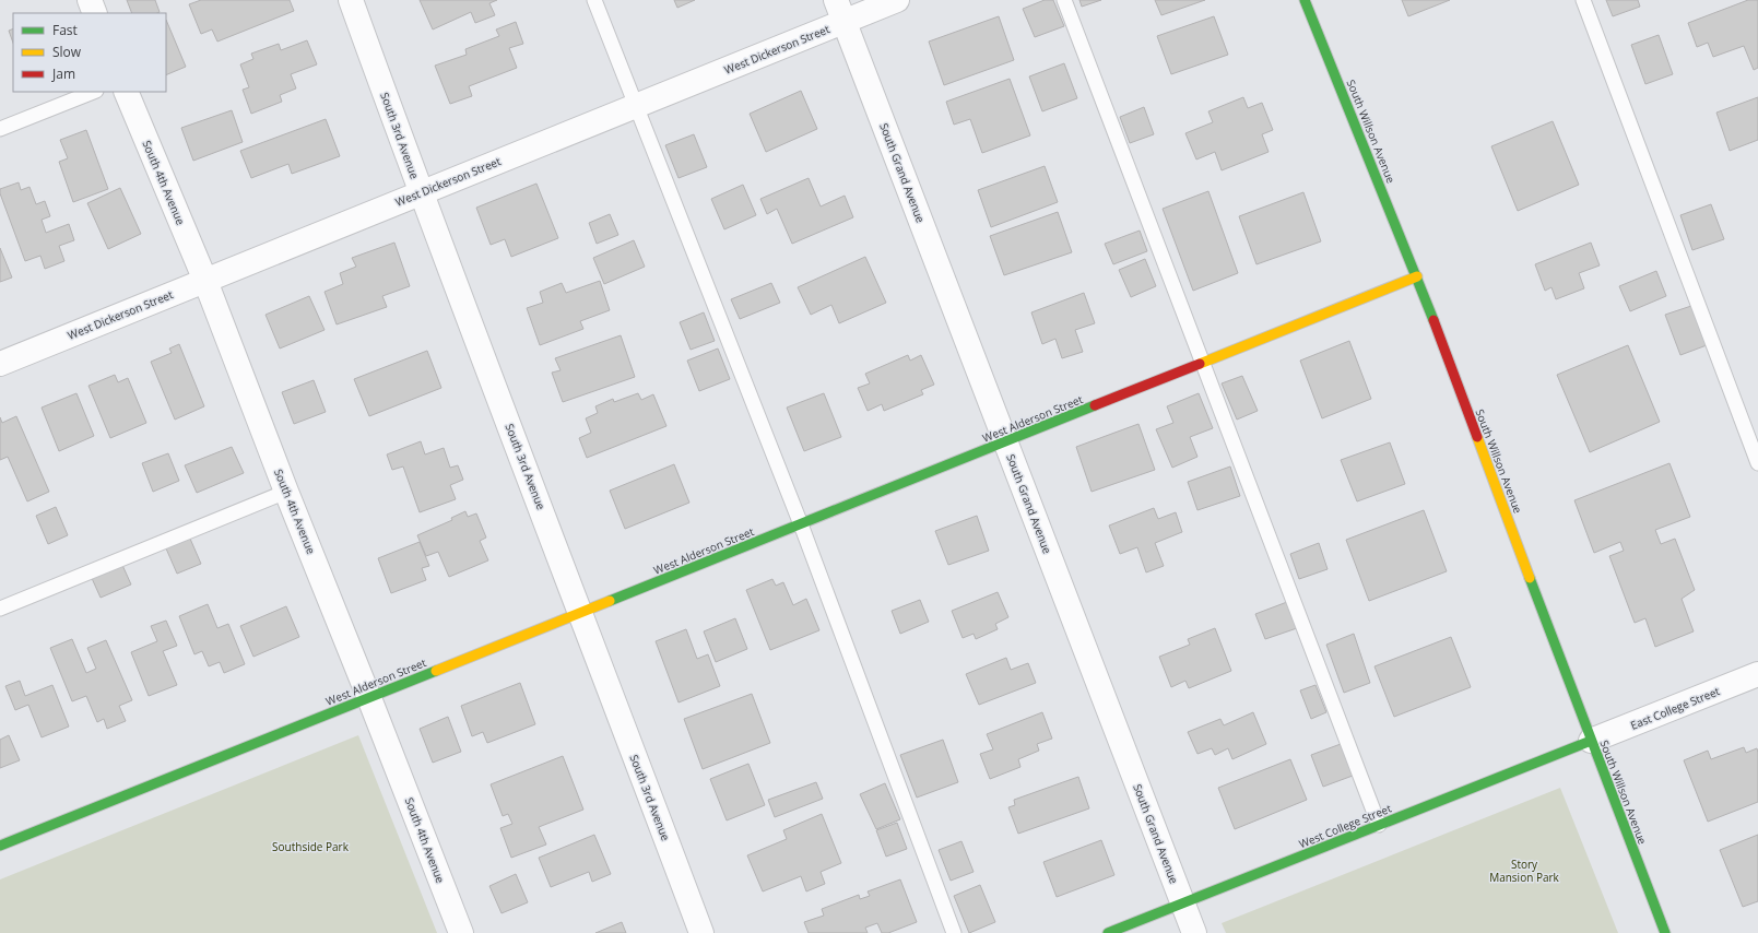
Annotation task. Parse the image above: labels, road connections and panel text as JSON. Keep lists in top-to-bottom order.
{
  "streets": {
    "street": [
      "West Dickerson Street",
      "South Willson Avenue",
      "South 3rd Avenue",
      "South Grand Avenue",
      "South 4th Avenue",
      "West Alderson Street",
      "East College Street",
      "West College Street"
    ]
  },
  "crossings": [
    ["West Dickerson Street", "South 3rd Avenue"],
    ["West Dickerson Street", "South Grand Avenue"],
    ["West Dickerson Street", "South 4th Avenue"],
    ["South Willson Avenue", "West Alderson Street"],
    ["South Willson Avenue", "East College Street"],
    ["South Willson Avenue", "West College Street"],
    ["South 3rd Avenue", "West Alderson Street"],
    ["South Grand Avenue", "West Alderson Street"],
    ["South Grand Avenue", "West College Street"],
    ["South 4th Avenue", "West Alderson Street"],
    ["East College Street", "West College Street"]
  ],
  "parks": ["Southside Park", "Story Mansion Park"],
  "legend": ["Fast", "Slow", "Jam"]
}
